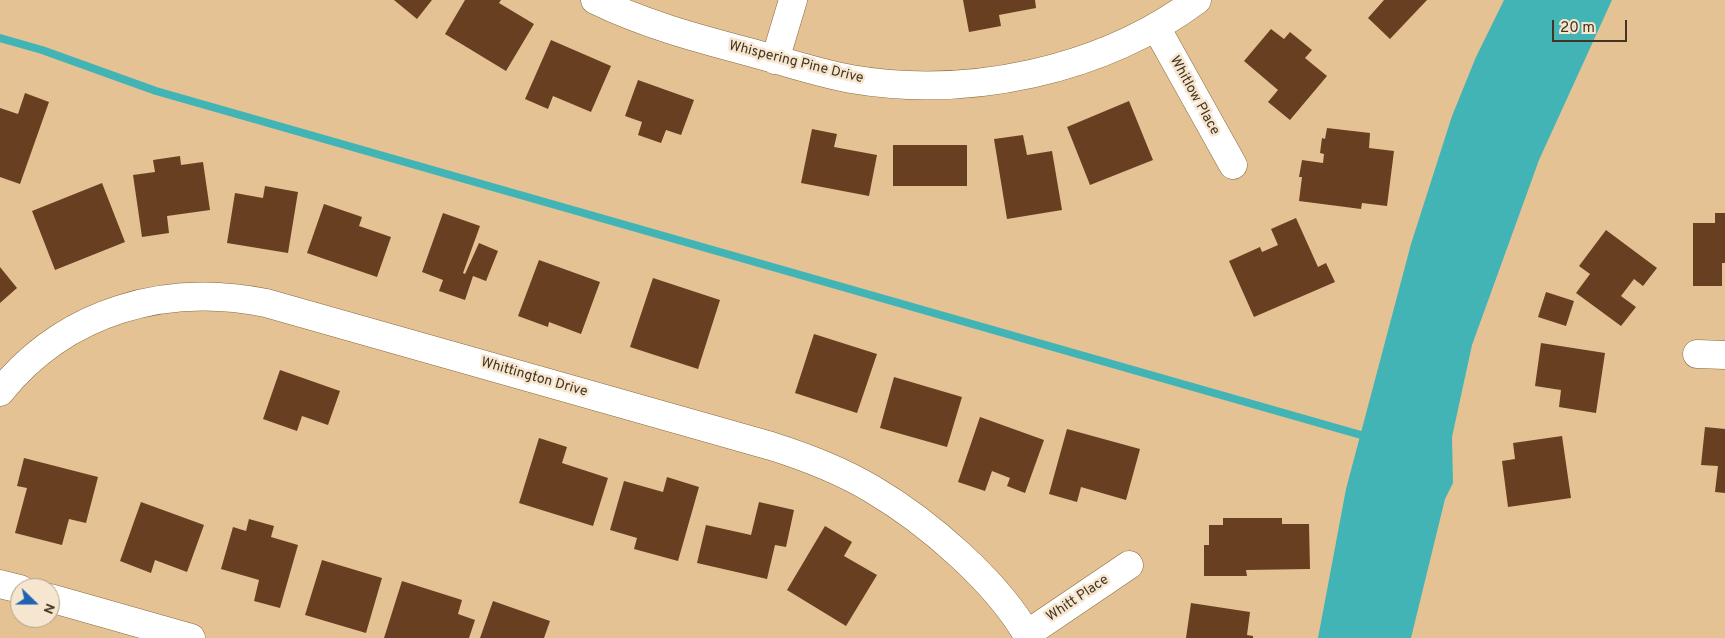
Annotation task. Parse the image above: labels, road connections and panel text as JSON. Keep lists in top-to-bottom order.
{
  "streets": {
    "street": [
      "Whispering Pine Drive",
      "Whitlow Place",
      "Whittington Drive",
      "Whitt Place"
    ]
  },
  "crossings": [
    ["Whispering Pine Drive", "Whitlow Place"],
    ["Whittington Drive", "Whitt Place"]
  ],
  "scale_bar": "20 m",
  "north": "right"
}
